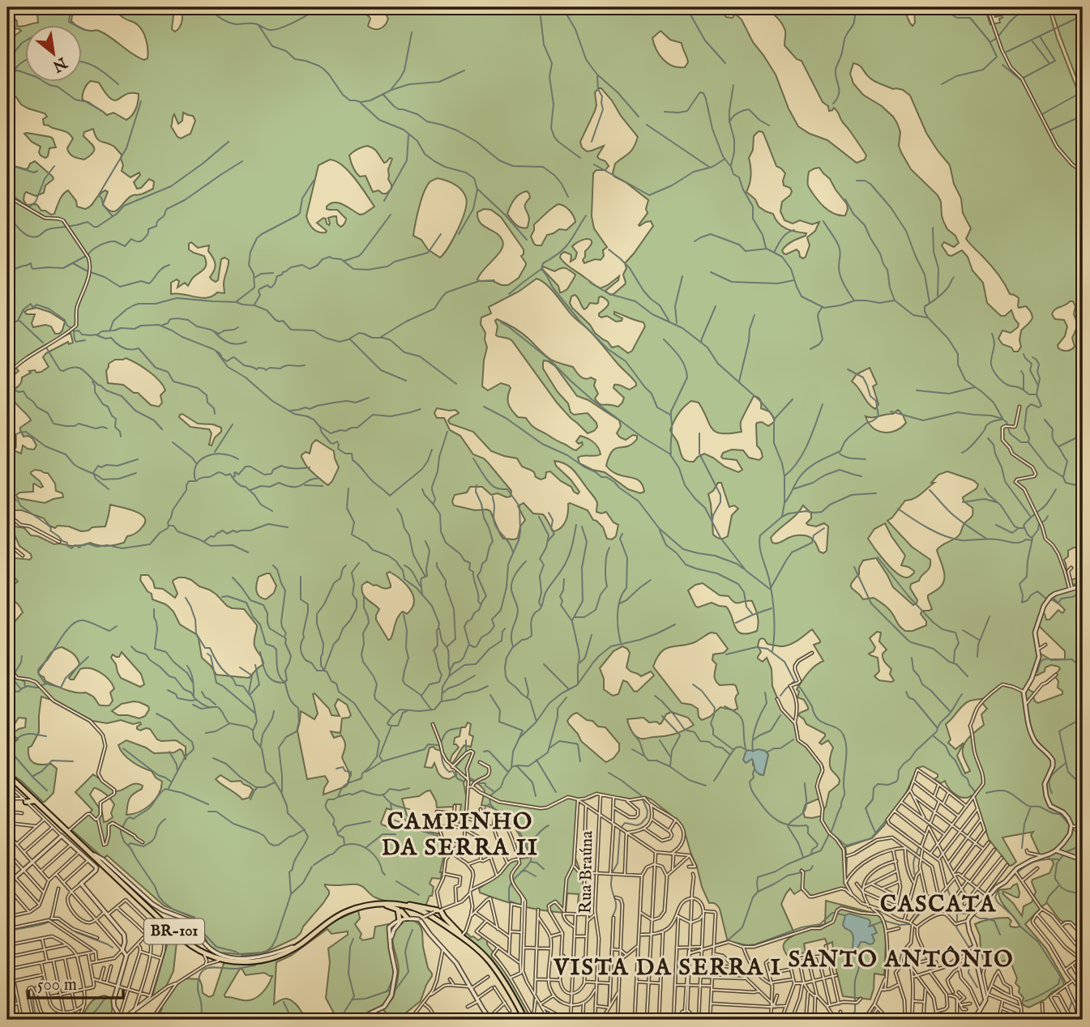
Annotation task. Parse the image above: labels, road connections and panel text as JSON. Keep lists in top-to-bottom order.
{
  "streets": {
    "main road": ["BR-101"],
    "street": ["Rua Braúna"]
  },
  "districts": [
    "CAMPINHO DA SERRA II",
    "CASCATA",
    "SANTO ANTÔNIO",
    "VISTA DA SERRA I"
  ],
  "scale_bar": "500 m",
  "north": "bottom right"
}
